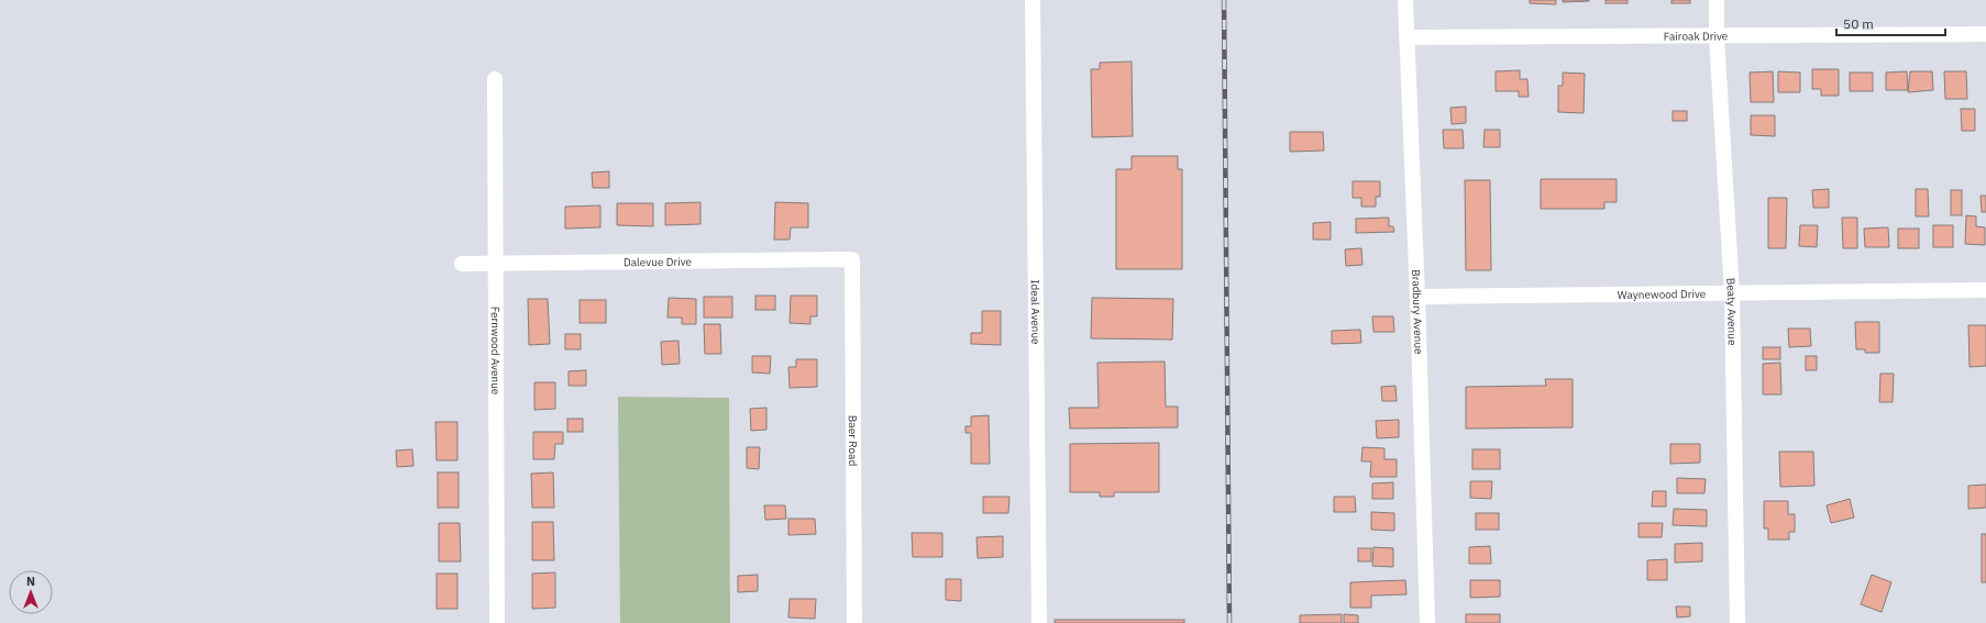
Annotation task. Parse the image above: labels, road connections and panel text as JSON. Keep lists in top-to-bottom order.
{
  "streets": {
    "street": [
      "Fairoak Drive",
      "Dalevue Drive",
      "Waynewood Drive",
      "Bradbury Avenue",
      "Beaty Avenue",
      "Ideal Avenue",
      "Fernwood Avenue",
      "Baer Road"
    ]
  },
  "crossings": [
    ["Fairoak Drive", "Bradbury Avenue"],
    ["Fairoak Drive", "Beaty Avenue"],
    ["Dalevue Drive", "Fernwood Avenue"],
    ["Dalevue Drive", "Baer Road"],
    ["Waynewood Drive", "Bradbury Avenue"],
    ["Waynewood Drive", "Beaty Avenue"]
  ],
  "scale_bar": "50 m",
  "north": "top"
}
